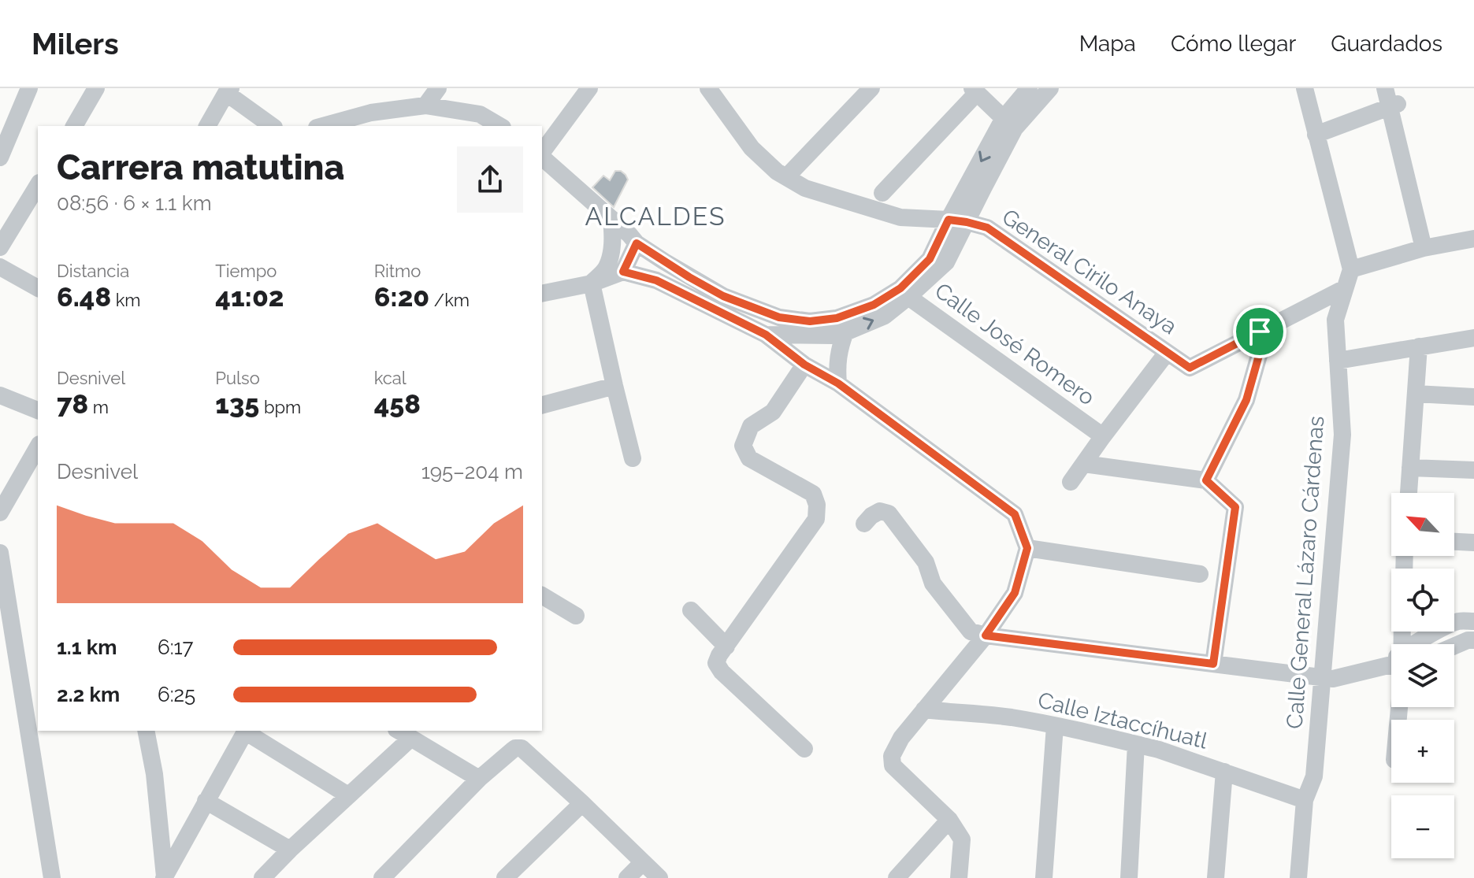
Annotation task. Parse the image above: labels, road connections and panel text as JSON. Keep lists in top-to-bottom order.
{
  "streets": {
    "street": [
      "General Cirilo Anaya",
      "Calle José Romero",
      "Calle General Lázaro Cárdenas",
      "Calle Iztaccíhuatl"
    ]
  },
  "crossings": [
    ["Calle General Lázaro Cárdenas", "Calle Iztaccíhuatl"]
  ],
  "districts": ["ALCALDES"],
  "north": "top left",
  "page": {
    "header": "Milers",
    "nav": ["Mapa", "Cómo llegar", "Guardados"],
    "heading": ["Carrera matutina", "08:56 · 6 × 1.1 km"],
    "stats": [
      ["Distancia", "6.48 km"],
      ["Tiempo", "41:02"],
      ["Ritmo", "6:20 /km"],
      ["Desnivel", "78 m"],
      ["Pulso", "135 bpm"],
      ["kcal", "458"]
    ],
    "chart": ["Desnivel", "195–204 m"],
    "map_buttons": ["+", "−"],
    "list": [
      {
        "name": "1.1 km",
        "note": "6:17"
      },
      {
        "name": "2.2 km",
        "note": "6:25"
      }
    ]
  }
}
